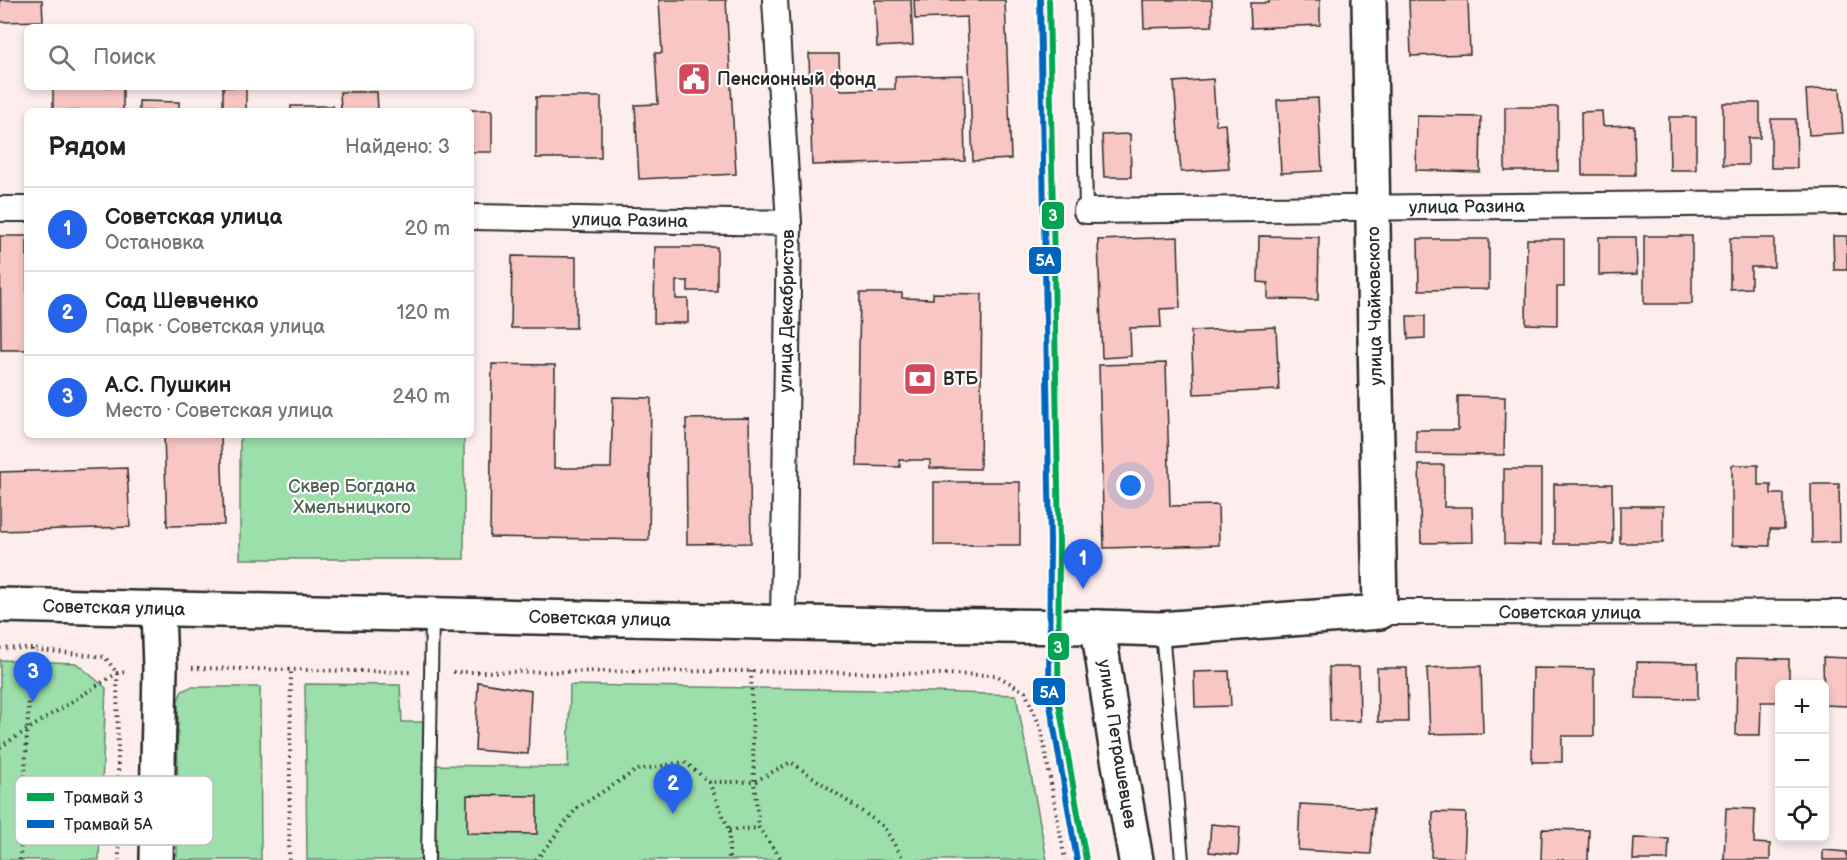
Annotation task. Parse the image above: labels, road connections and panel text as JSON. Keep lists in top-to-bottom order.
{
  "streets": {
    "street": [
      "улица Разина",
      "улица Чайковского",
      "улица Декабристов",
      "Советская улица",
      "улица Петрашевцев"
    ]
  },
  "crossings": [
    ["улица Разина", "улица Чайковского"],
    ["улица Разина", "улица Декабристов"],
    ["улица Чайковского", "Советская улица"],
    ["улица Декабристов", "Советская улица"],
    ["Советская улица", "улица Петрашевцев"]
  ],
  "parks": ["Сквер Богдана Хмельницкого"],
  "places": {
    "public building": ["Пенсионный фонд"],
    "bank": ["ВТБ"]
  },
  "lines": ["tram line 3", "tram line 5А"],
  "legend": ["Трамвай 3", "Трамвай 5А"],
  "page": {
    "search": "Поиск",
    "heading": ["Рядом", "Найдено: 3"],
    "list": [
      {
        "mark": "1",
        "name": "Советская улица",
        "note": "Остановка",
        "value": "20 m"
      },
      {
        "mark": "2",
        "name": "Сад Шевченко",
        "note": "Парк · Советская улица",
        "value": "120 m"
      },
      {
        "mark": "3",
        "name": "А.С. Пушкин",
        "note": "Место · Советская улица",
        "value": "240 m"
      }
    ],
    "pins": ["1", "3", "2"],
    "map_buttons": ["+", "−"]
  }
}
